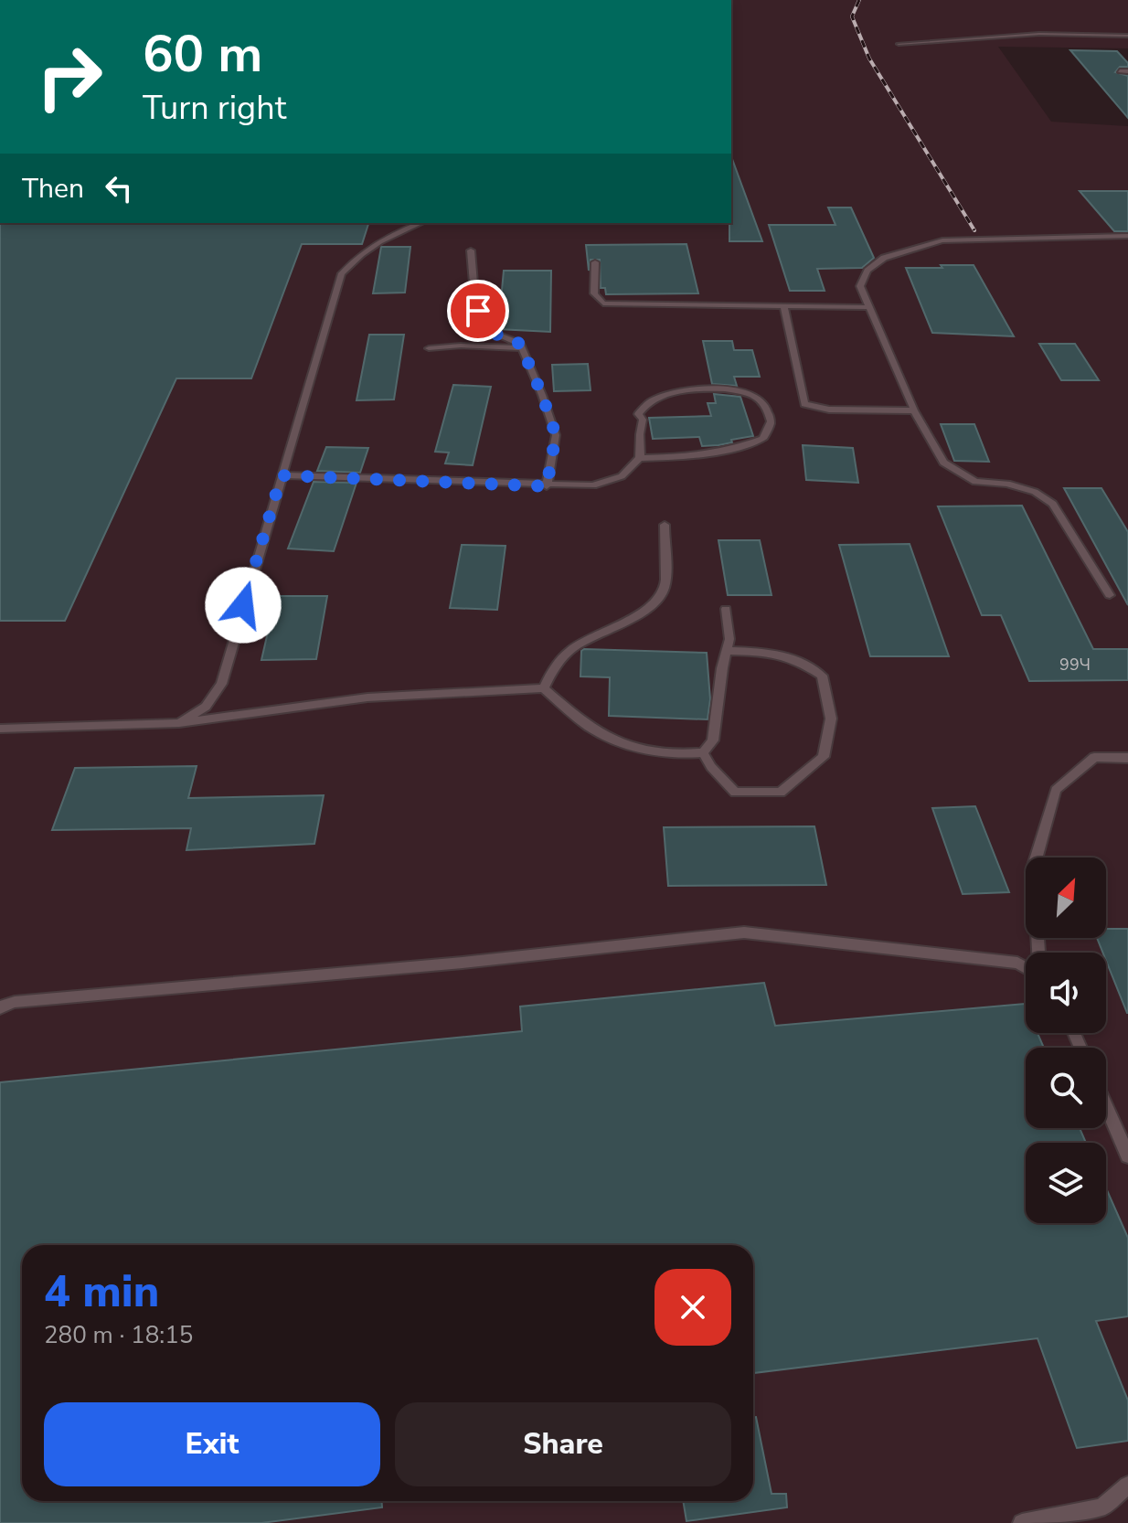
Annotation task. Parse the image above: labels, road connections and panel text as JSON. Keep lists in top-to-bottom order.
{
  "house_numbers": ["99Ч"],
  "north": "top right",
  "page": {
    "turn": ["60 m", "Turn right"],
    "then": "Then",
    "heading": ["4 min", "280 m · 18:15"],
    "buttons": ["Exit", "Share"]
  }
}
